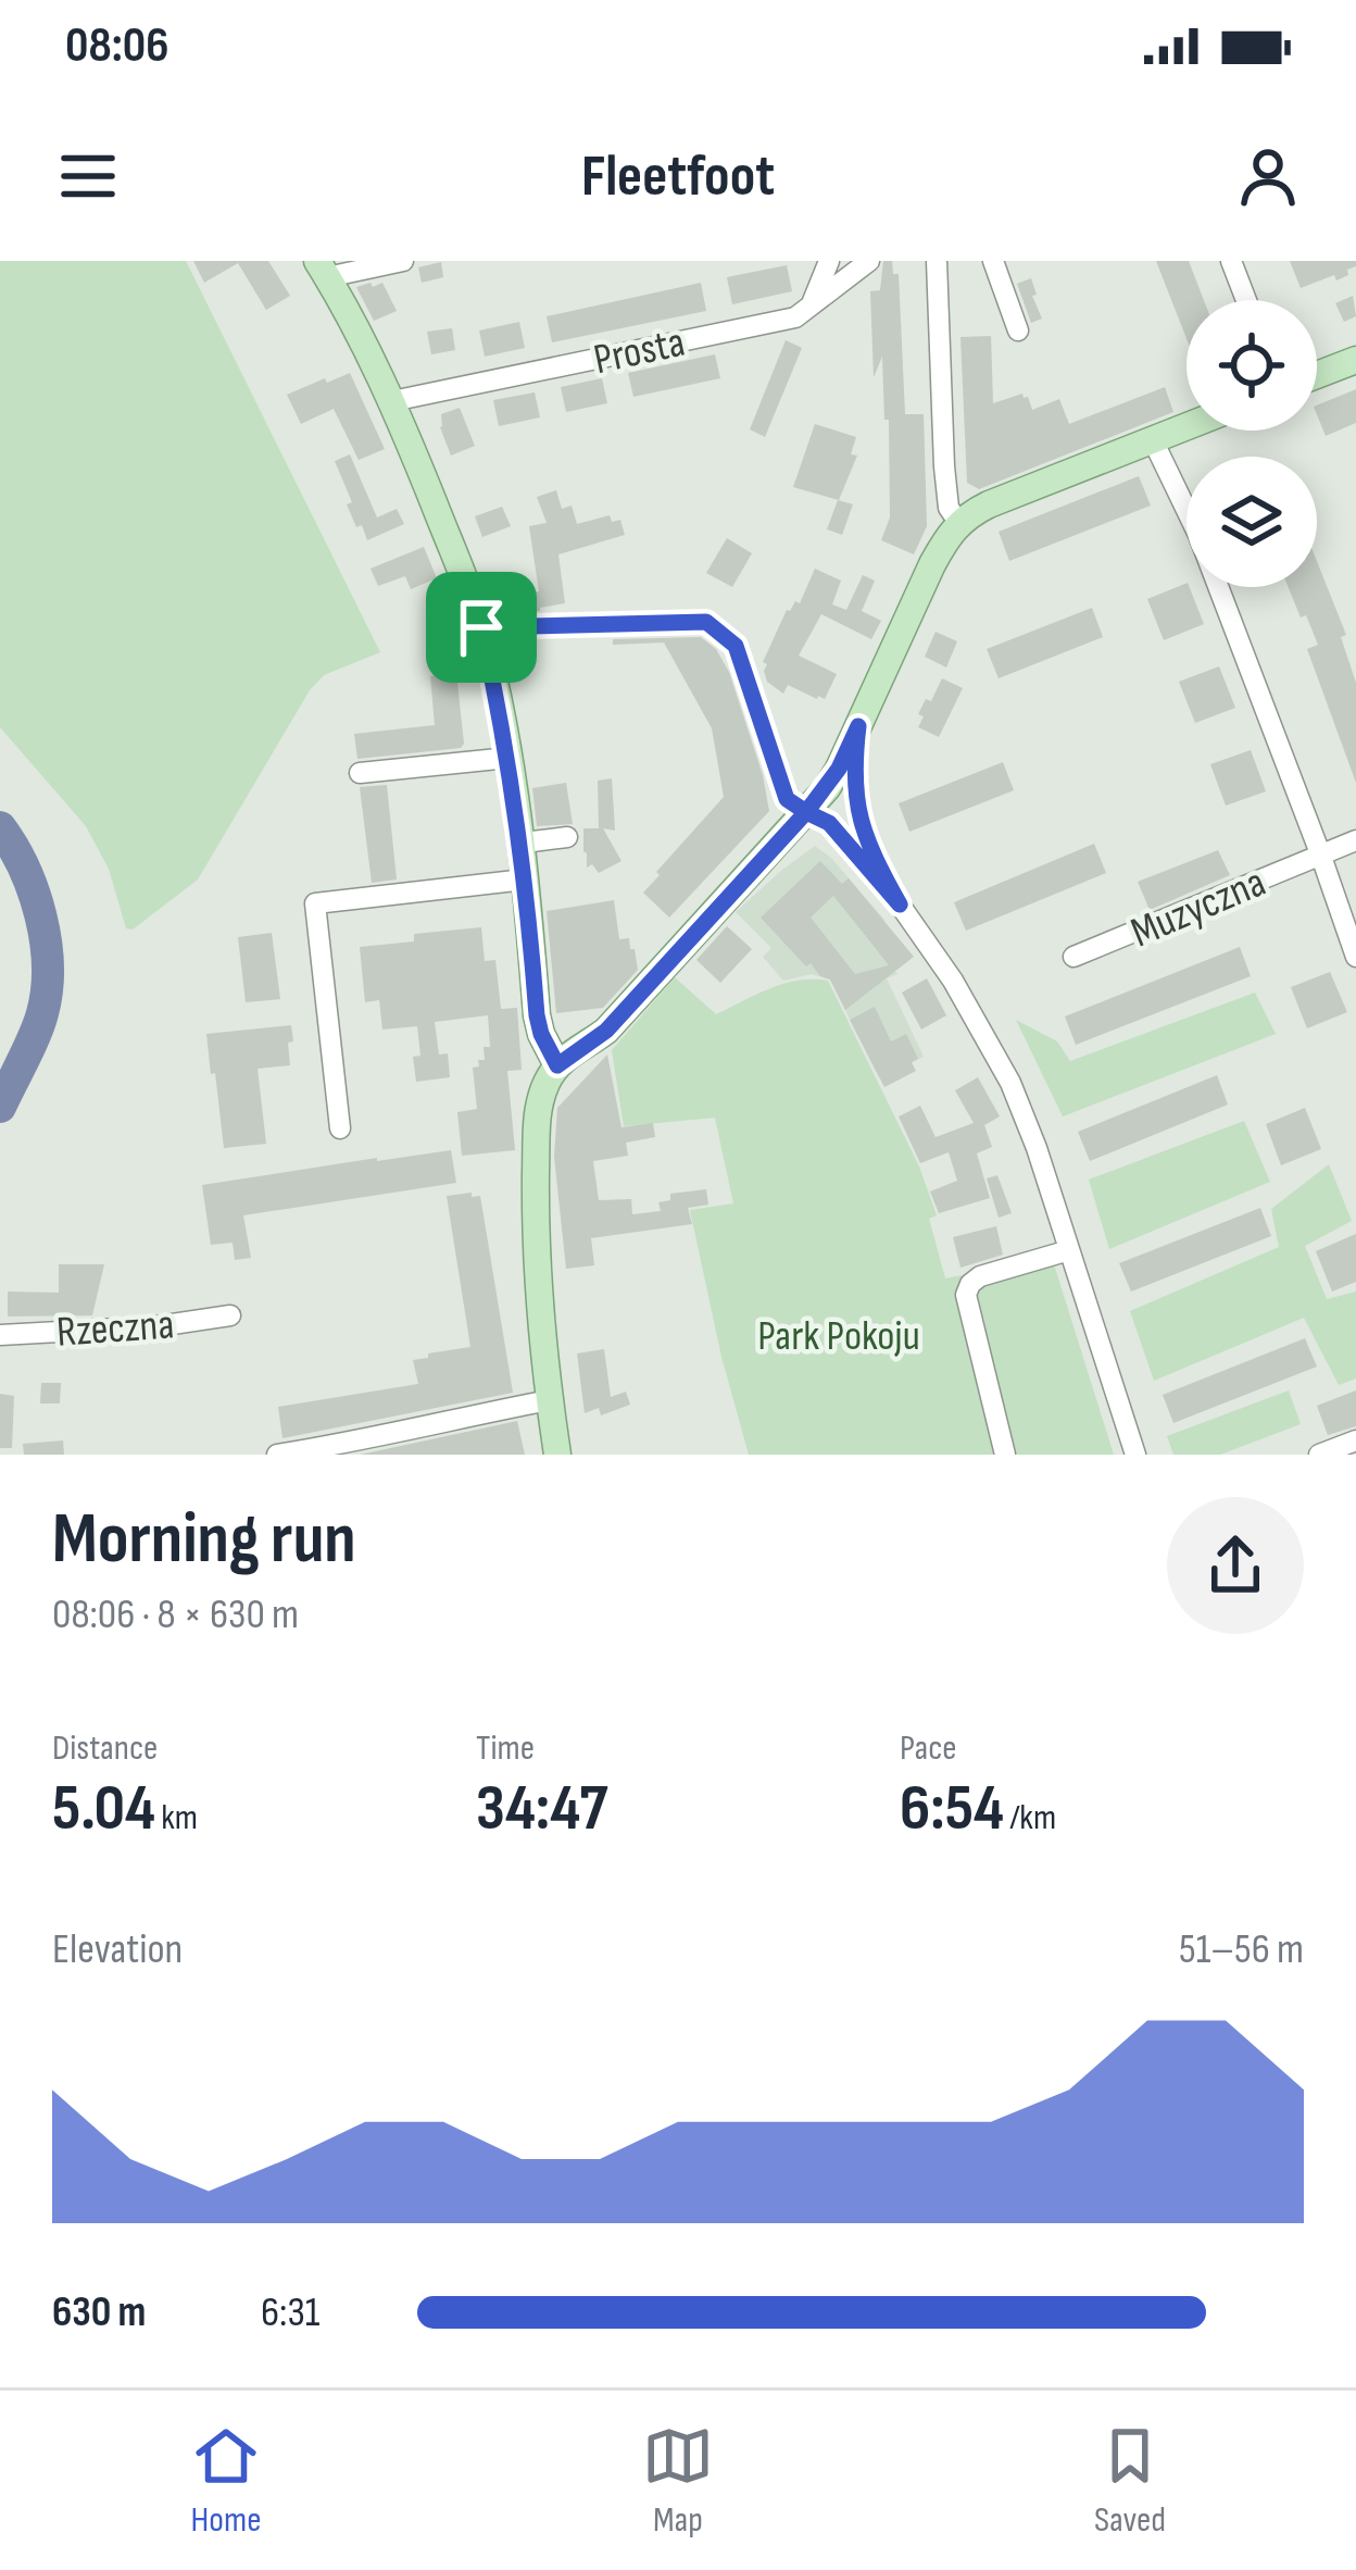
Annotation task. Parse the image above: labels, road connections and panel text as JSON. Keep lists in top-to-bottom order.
{
  "streets": {
    "street": ["Prosta", "Muzyczna", "Rzeczna"]
  },
  "parks": ["Park Pokoju"],
  "page": {
    "status": "08:06",
    "header": "Fleetfoot",
    "heading": ["Morning run", "08:06 · 8 × 630 m"],
    "stats": [
      ["Distance", "5.04 km"],
      ["Time", "34:47"],
      ["Pace", "6:54 /km"]
    ],
    "chart": ["Elevation", "51–56 m"],
    "list": [
      {
        "name": "630 m",
        "note": "6:31"
      }
    ],
    "tabs": ["Home", "Map", "Saved"]
  }
}
